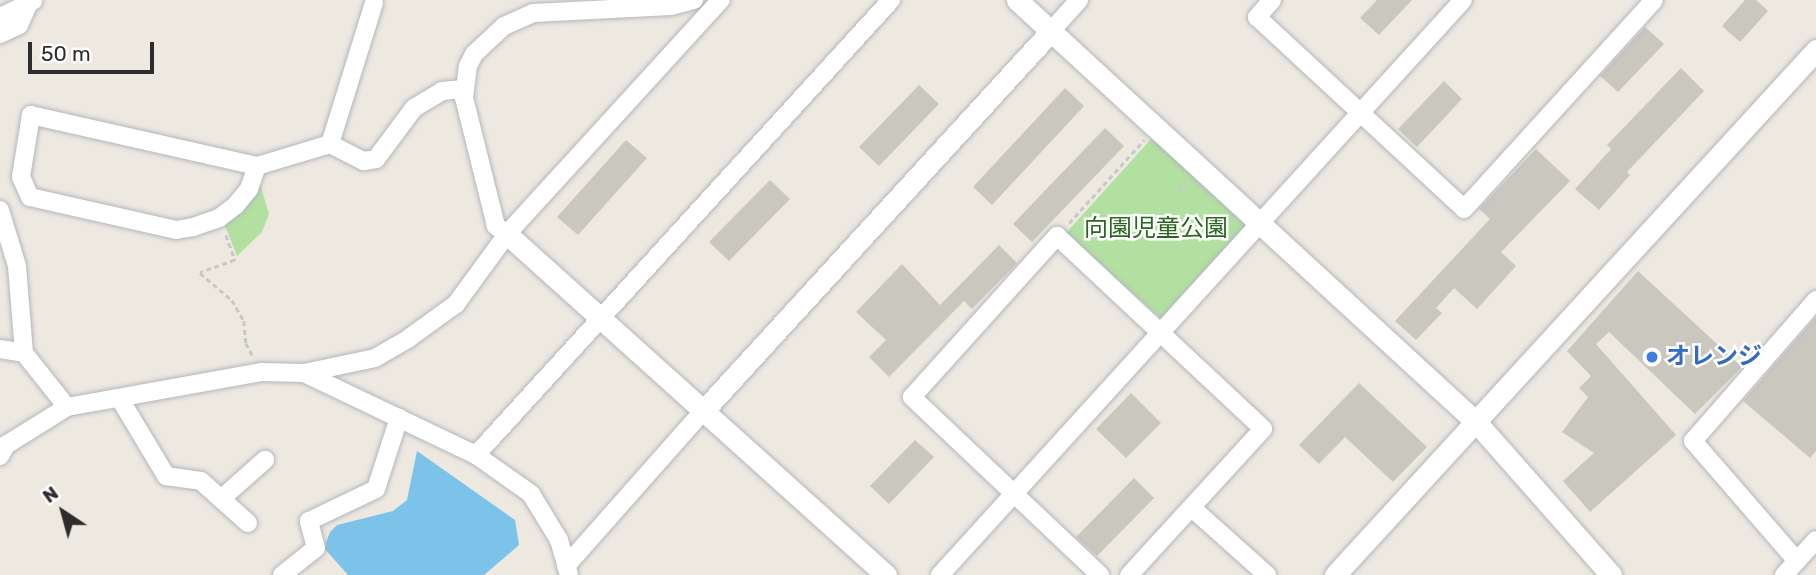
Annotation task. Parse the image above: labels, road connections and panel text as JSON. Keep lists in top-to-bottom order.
{
  "parks": ["向園児童公園"],
  "places": ["オレンジ"],
  "scale_bar": "50 m",
  "north": "top left"
}
